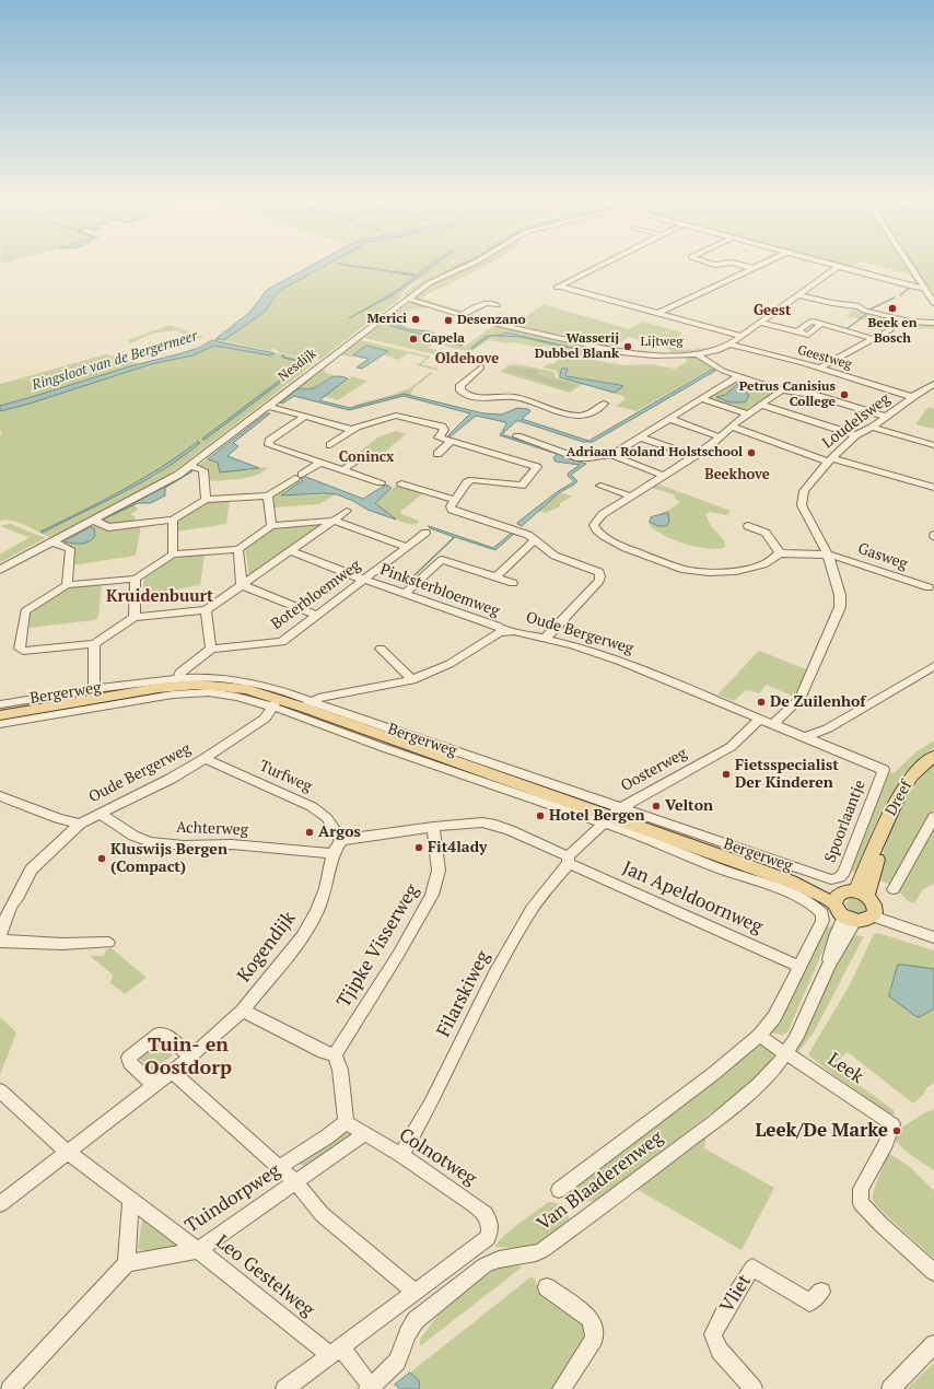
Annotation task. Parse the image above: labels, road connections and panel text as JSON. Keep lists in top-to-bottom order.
{
  "streets": {
    "main road": ["Bergerweg", "Dreef"],
    "street": [
      "Lijtweg",
      "Geestweg",
      "Nesdijk",
      "Loudelsweg",
      "Gasweg",
      "Pinksterbloemweg",
      "Boterbloemweg",
      "Oude Bergerweg",
      "Oosterweg",
      "Turfweg",
      "Spoorlaantje",
      "Achterweg",
      "Jan Apeldoornweg",
      "Tjipke Visserweg",
      "Kogendijk",
      "Filarskiweg",
      "Leek",
      "Colnotweg",
      "Van Blaaderenweg",
      "Tuindorpweg",
      "Leo Gestelweg",
      "Vliet"
    ]
  },
  "crossings": [
    ["Lijtweg", "Geestweg"],
    ["Lijtweg", "Nesdijk"],
    ["Geestweg", "Loudelsweg"],
    ["Loudelsweg", "Gasweg"],
    ["Loudelsweg", "Oude Bergerweg"],
    ["Pinksterbloemweg", "Boterbloemweg"],
    ["Pinksterbloemweg", "Oude Bergerweg"],
    ["Oude Bergerweg", "Bergerweg"],
    ["Oude Bergerweg", "Oosterweg"],
    ["Oude Bergerweg", "Turfweg"],
    ["Oude Bergerweg", "Spoorlaantje"],
    ["Oude Bergerweg", "Achterweg"],
    ["Bergerweg", "Oosterweg"],
    ["Bergerweg", "Spoorlaantje"],
    ["Bergerweg", "Van Blaaderenweg"],
    ["Oosterweg", "Jan Apeldoornweg"],
    ["Oosterweg", "Filarskiweg"],
    ["Turfweg", "Kogendijk"],
    ["Achterweg", "Kogendijk"],
    ["Jan Apeldoornweg", "Filarskiweg"],
    ["Jan Apeldoornweg", "Van Blaaderenweg"],
    ["Kogendijk", "Leo Gestelweg"],
    ["Filarskiweg", "Colnotweg"],
    ["Leek", "Van Blaaderenweg"],
    ["Colnotweg", "Tuindorpweg"],
    ["Van Blaaderenweg", "Leo Gestelweg"],
    ["Tuindorpweg", "Leo Gestelweg"]
  ],
  "districts": [
    "Geest",
    "Oldehove",
    "Conincx",
    "Beekhove",
    "Kruidenbuurt",
    "Tuin- en Oostdorp"
  ],
  "water": ["Ringsloot van de Bergermeer"],
  "places": [
    "Beek en Bosch",
    "Merici",
    "Desenzano",
    "Capela",
    "Wasserij Dubbel Blank",
    "Petrus Canisius College",
    "Adriaan Roland Holstschool",
    "De Zuilenhof",
    "Fietsspecialist Der Kinderen",
    "Velton",
    "Hotel Bergen",
    "Argos",
    "Fit4lady",
    "Kluswijs Bergen (Compact)",
    "Leek/De Marke"
  ]
}
